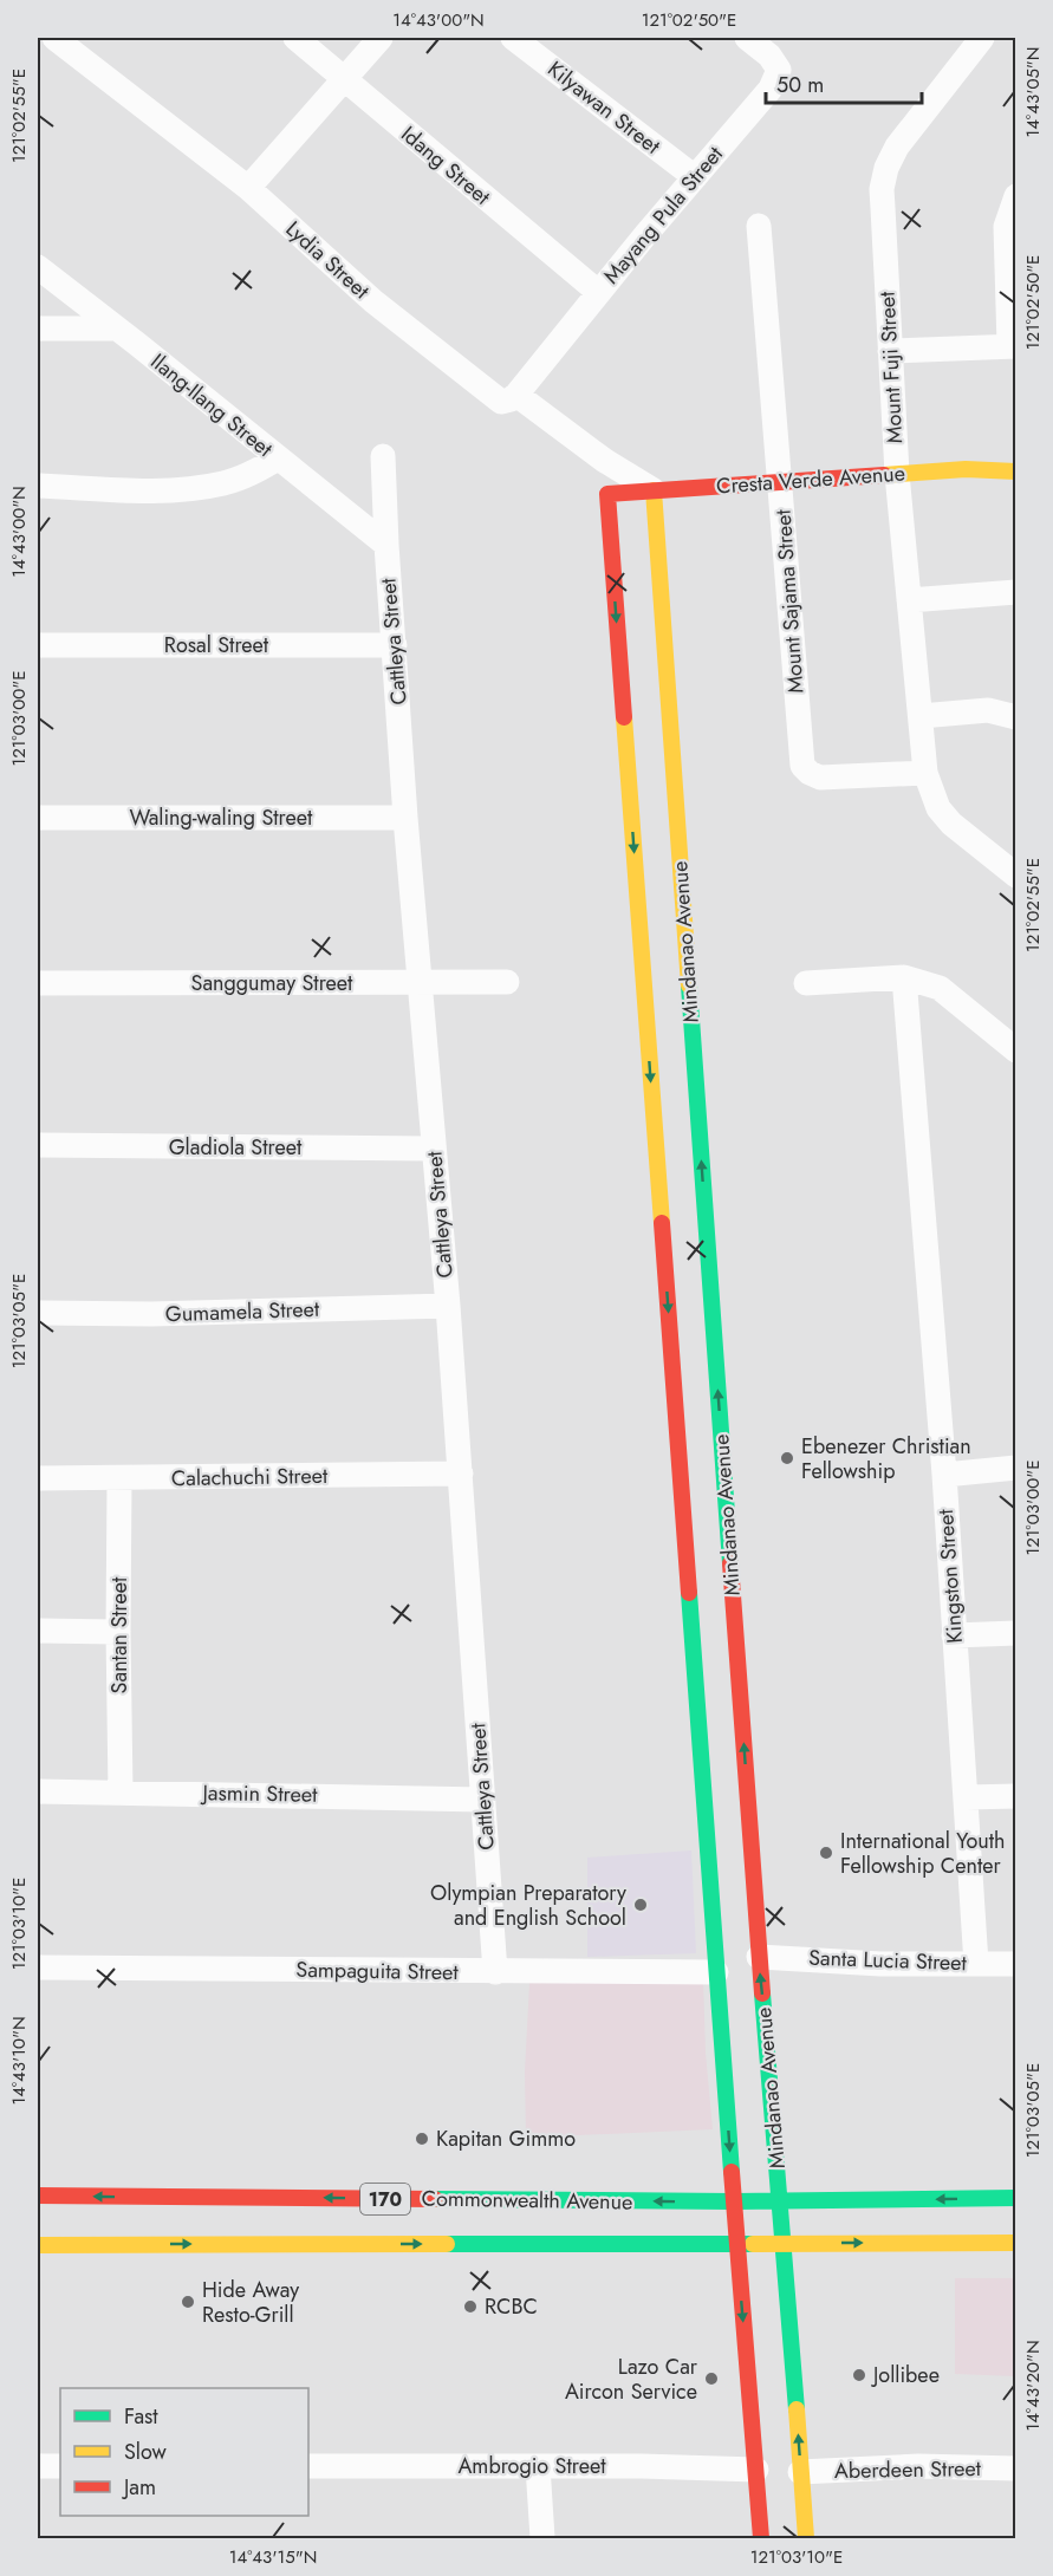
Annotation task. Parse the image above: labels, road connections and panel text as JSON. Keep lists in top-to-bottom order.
{
  "streets": {
    "street": [
      "Kilyawan Street",
      "Idang Street",
      "Mayang Pula Street",
      "Lydia Street",
      "Mount Fuji Street",
      "Ilang-Ilang Street",
      "Cresta Verde Avenue",
      "Mount Sajama Street",
      "Cattleya Street",
      "Rosal Street",
      "Waling-waling Street",
      "Mindanao Avenue",
      "Sanggumay Street",
      "Gladiola Street",
      "Gumamela Street",
      "Calachuchi Street",
      "Kingston Street",
      "Santan Street",
      "Jasmin Street",
      "Santa Lucia Street",
      "Sampaguita Street",
      "170",
      "Commonwealth Avenue",
      "Ambrogio Street",
      "Aberdeen Street"
    ]
  },
  "crossings": [
    ["Kilyawan Street", "Mayang Pula Street"],
    ["Idang Street", "Mayang Pula Street"],
    ["Mayang Pula Street", "Lydia Street"],
    ["Mount Fuji Street", "Cresta Verde Avenue"],
    ["Mount Fuji Street", "Mount Sajama Street"],
    ["Ilang-Ilang Street", "Cattleya Street"],
    ["Cresta Verde Avenue", "Mount Sajama Street"],
    ["Cresta Verde Avenue", "Mindanao Avenue"],
    ["Cattleya Street", "Rosal Street"],
    ["Cattleya Street", "Waling-waling Street"],
    ["Cattleya Street", "Sanggumay Street"],
    ["Cattleya Street", "Gladiola Street"],
    ["Cattleya Street", "Gumamela Street"],
    ["Cattleya Street", "Calachuchi Street"],
    ["Cattleya Street", "Jasmin Street"],
    ["Cattleya Street", "Sampaguita Street"],
    ["Mindanao Avenue", "Santa Lucia Street"],
    ["Mindanao Avenue", "Sampaguita Street"],
    ["Mindanao Avenue", "Commonwealth Avenue"],
    ["Mindanao Avenue", "Ambrogio Street"],
    ["Mindanao Avenue", "Aberdeen Street"],
    ["Calachuchi Street", "Santan Street"],
    ["Kingston Street", "Santa Lucia Street"],
    ["Santan Street", "Jasmin Street"],
    ["Ambrogio Street", "Aberdeen Street"]
  ],
  "places": [
    "Ebenezer Christian Fellowship",
    "International Youth Fellowship Center",
    "Olympian Preparatory and English School",
    "Kapitan Gimmo",
    "Hide Away Resto-Grill",
    "RCBC",
    "Jollibee",
    "Lazo Car Aircon Service"
  ],
  "legend": ["Fast", "Slow", "Jam"],
  "scale_bar": "50 m",
  "coordinates": [
    "14°43'00\"N",
    "121°02'50\"E",
    "14°43'05\"N",
    "121°02'55\"E",
    "121°03'00\"E",
    "121°03'05\"E",
    "121°03'10\"E",
    "14°43'10\"N",
    "14°43'20\"N",
    "14°43'15\"N"
  ]
}
